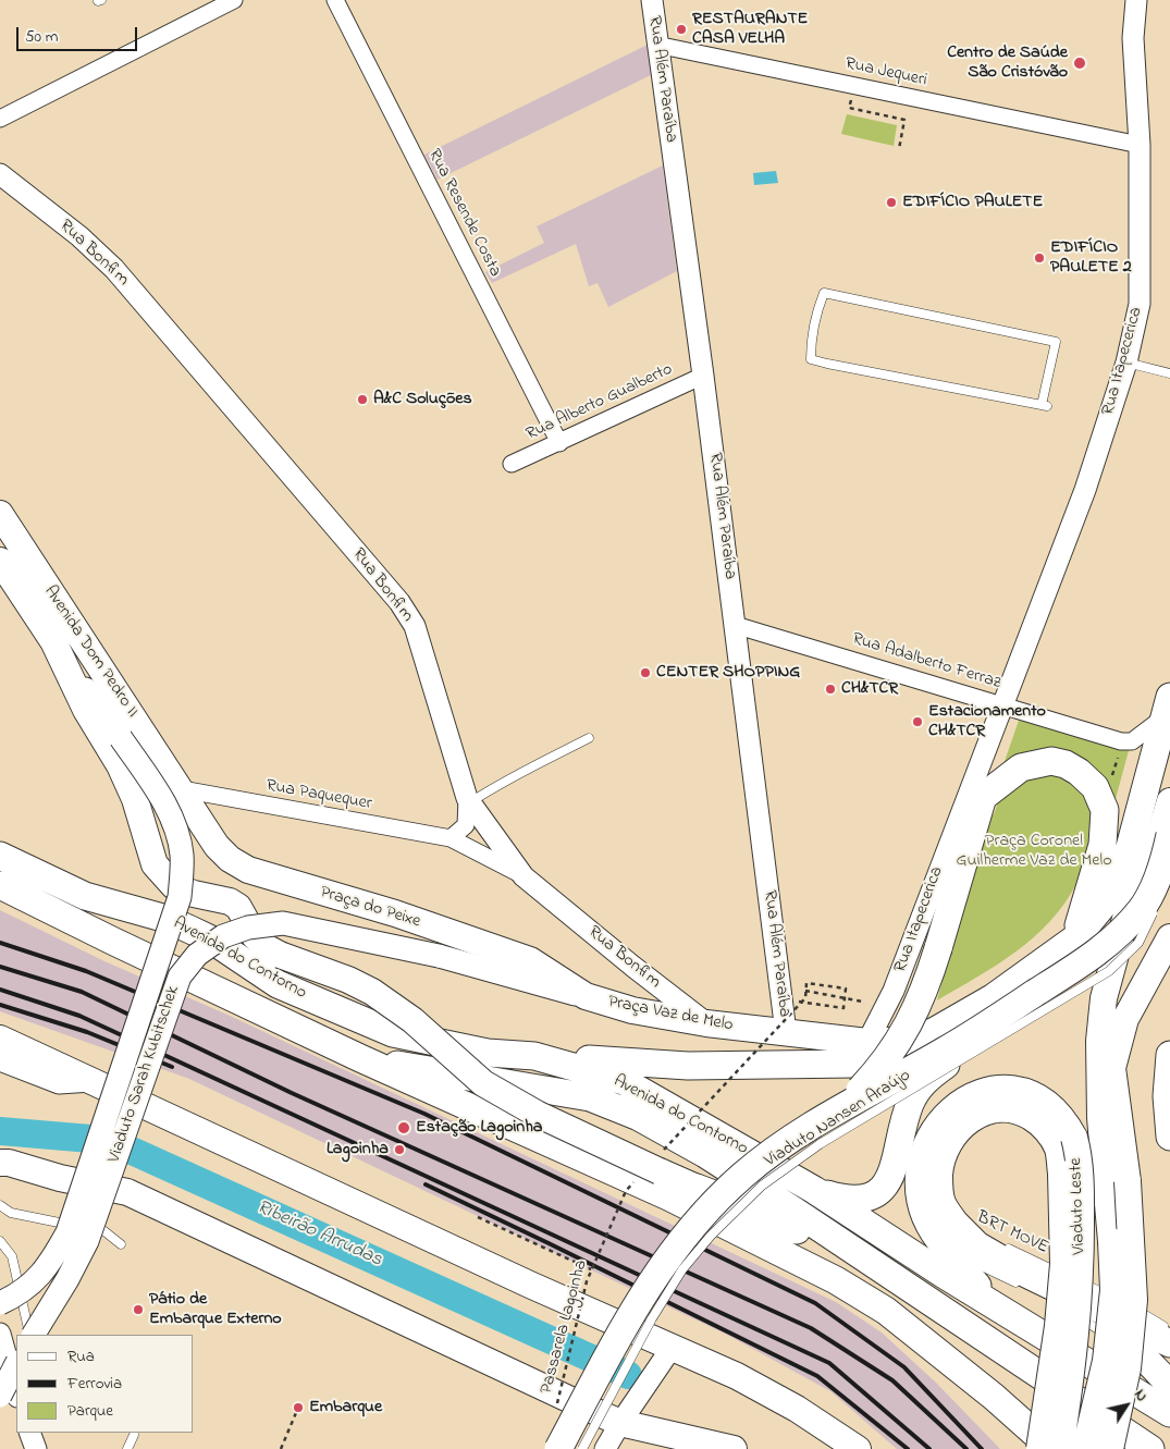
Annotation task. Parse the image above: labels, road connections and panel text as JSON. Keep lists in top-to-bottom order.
{
  "streets": {
    "highway": ["Avenida do Contorno"],
    "main road": [
      "Avenida Dom Pedro II",
      "Praça do Peixe",
      "Praça Vaz de Melo",
      "Viaduto Sarah Kubitschek",
      "Viaduto Leste"
    ],
    "street": [
      "Rua Jequeri",
      "Rua Além Paraíba",
      "Rua Resende Costa",
      "Rua Bonfim",
      "Rua Itapecerica",
      "Rua Alberto Gualberto",
      "Rua Adalberto Ferraz",
      "Rua Paquequer"
    ],
    "lane": ["Viaduto Nansen Araújo", "BRT MOVE"],
    "path": ["Passarela Lagoinha"]
  },
  "crossings": [
    ["Rua Jequeri", "Rua Além Paraíba"],
    ["Rua Jequeri", "Rua Itapecerica"],
    ["Rua Além Paraíba", "Rua Alberto Gualberto"],
    ["Rua Além Paraíba", "Rua Adalberto Ferraz"],
    ["Rua Além Paraíba", "Praça Vaz de Melo"],
    ["Rua Resende Costa", "Rua Alberto Gualberto"],
    ["Rua Bonfim", "Rua Paquequer"],
    ["Rua Bonfim", "Praça Vaz de Melo"],
    ["Rua Itapecerica", "Rua Adalberto Ferraz"],
    ["Rua Itapecerica", "Praça Vaz de Melo"],
    ["Avenida Dom Pedro II", "Rua Paquequer"],
    ["Avenida Dom Pedro II", "Praça do Peixe"],
    ["Avenida Dom Pedro II", "Viaduto Sarah Kubitschek"],
    ["Rua Paquequer", "Praça do Peixe"],
    ["Praça do Peixe", "Praça Vaz de Melo"],
    ["Praça Vaz de Melo", "Viaduto Sarah Kubitschek"],
    ["Viaduto Leste", "BRT MOVE"]
  ],
  "water": ["Ribeirão Arrudas"],
  "parks": ["Praça Coronel Guilherme Vaz de Melo"],
  "places": [
    "RESTAURANTE CASA VELHA",
    "Centro de Saúde São Cristóvão",
    "EDIFÍCIO PAULETE",
    "EDIFÍCIO PAULETE 2",
    "A&C Soluções",
    "CENTER SHOPPING",
    "CH&TCR",
    "Estacionamento CH&TCR",
    "Estação Lagoinha",
    "Lagoinha",
    "Pátio de Embarque Externo",
    "Embarque"
  ],
  "legend": ["Rua", "Ferrovia", "Parque"],
  "scale_bar": "50 m",
  "north": "top right"
}
